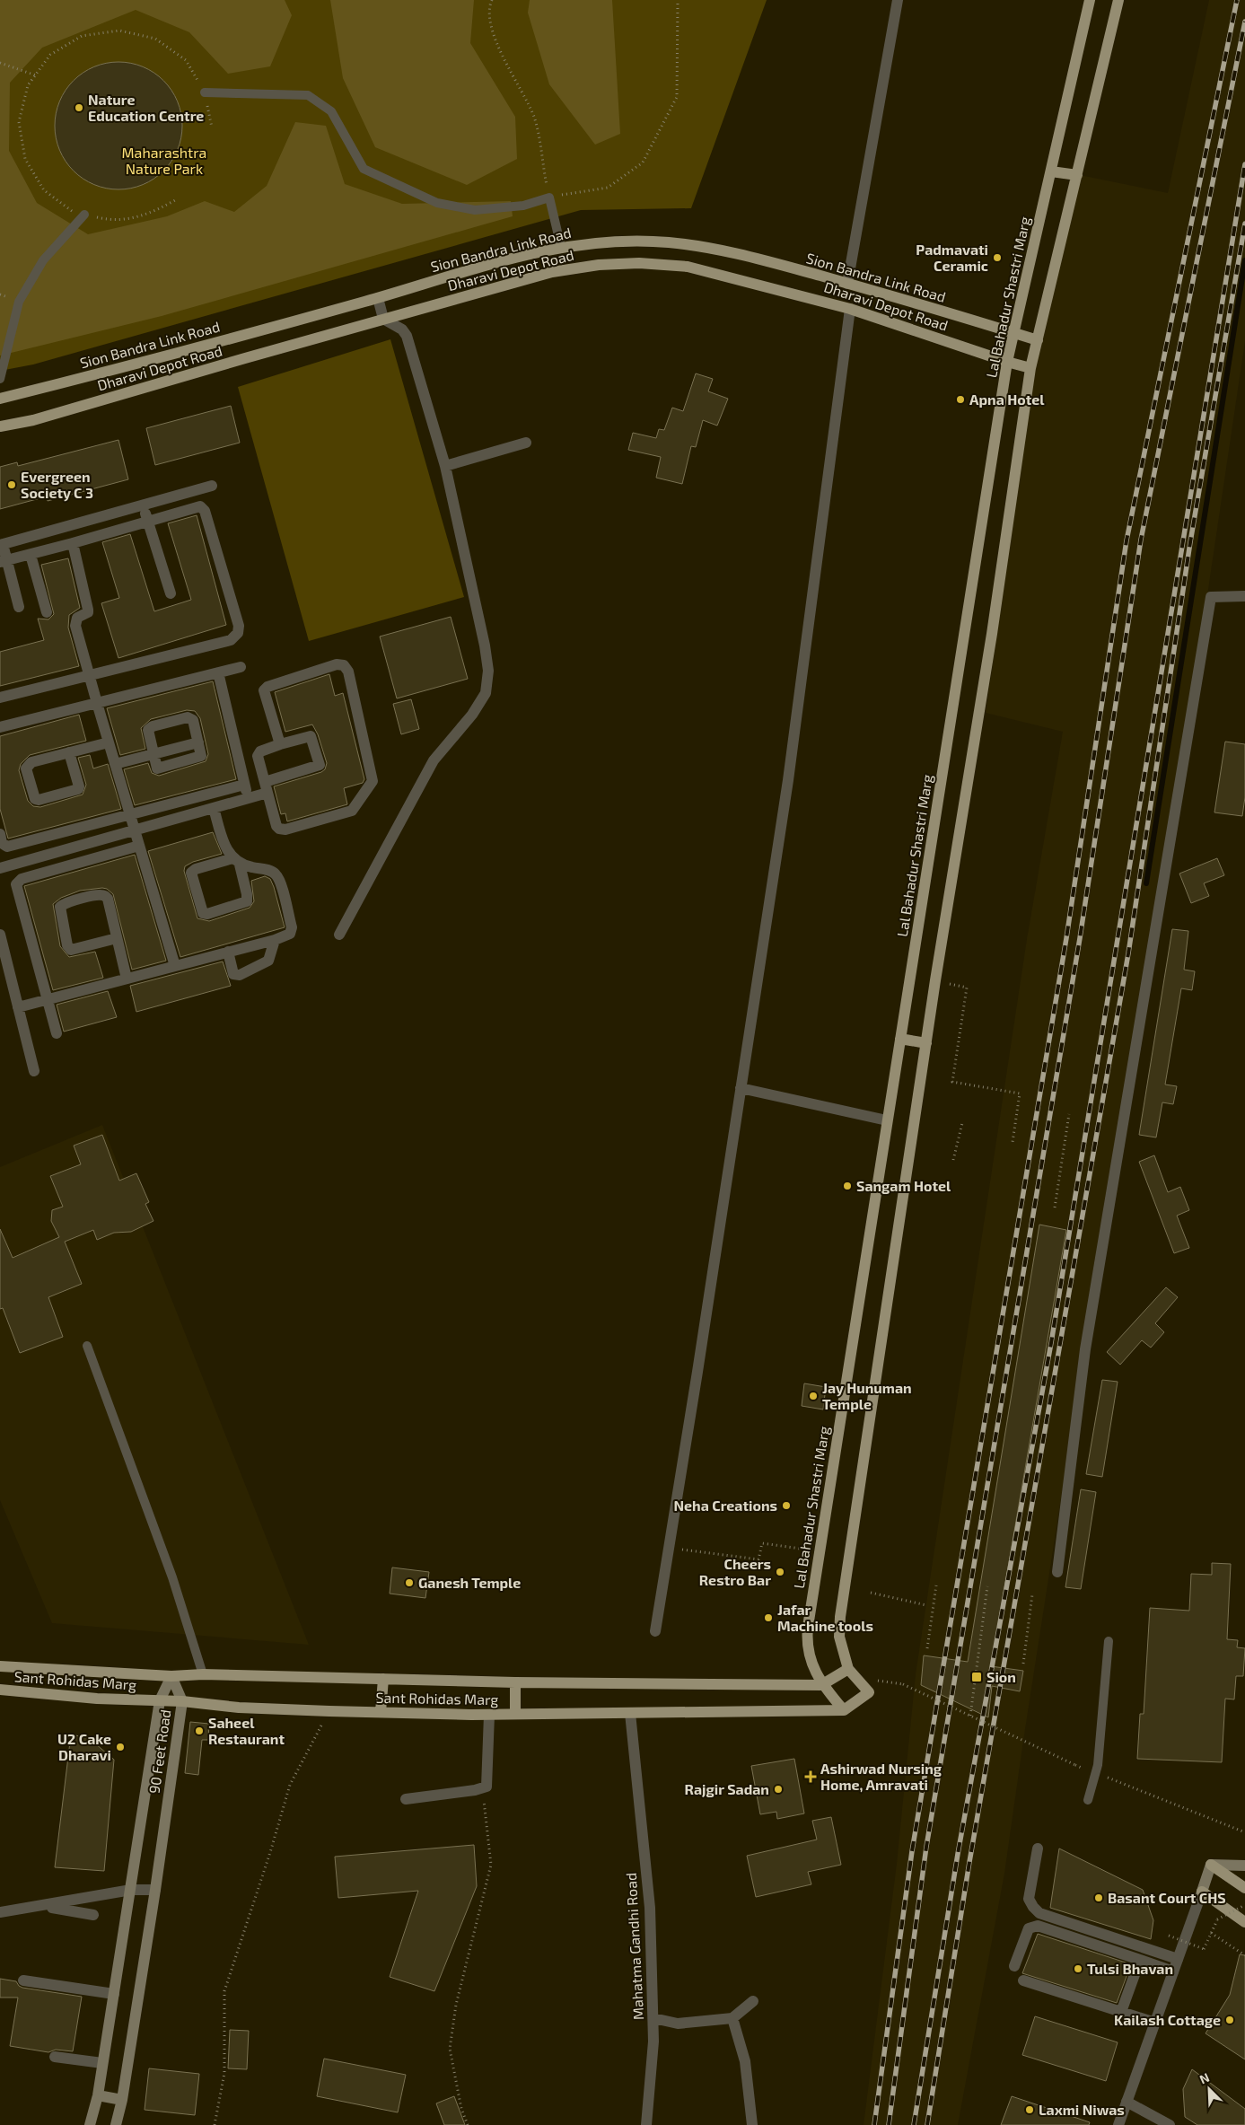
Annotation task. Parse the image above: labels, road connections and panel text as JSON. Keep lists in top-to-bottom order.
{
  "streets": {
    "main road": [
      "Sion Bandra Link Road",
      "Dharavi Depot Road",
      "Lal Bahadur Shastri Marg",
      "Sant Rohidas Marg",
      "90 Feet Road"
    ],
    "street": ["Mahatma Gandhi Road"]
  },
  "crossings": [
    ["Sion Bandra Link Road", "Lal Bahadur Shastri Marg"],
    ["Dharavi Depot Road", "Lal Bahadur Shastri Marg"],
    ["Lal Bahadur Shastri Marg", "Sant Rohidas Marg"],
    ["Sant Rohidas Marg", "90 Feet Road"],
    ["Sant Rohidas Marg", "Mahatma Gandhi Road"]
  ],
  "parks": ["Maharashtra Nature Park"],
  "places": {
    "other": [
      "Nature Education Centre",
      "Padmavati Ceramic",
      "Apna Hotel",
      "Evergreen Society C 3",
      "Sangam Hotel",
      "Jay Hunuman Temple",
      "Neha Creations",
      "Cheers Restro Bar",
      "Ganesh Temple",
      "Jafar Machine tools",
      "Saheel Restaurant",
      "U2 Cake Dharavi",
      "Rajgir Sadan",
      "Basant Court CHS",
      "Tulsi Bhavan",
      "Kailash Cottage",
      "Laxmi Niwas"
    ],
    "transit": ["Sion"],
    "health": ["Ashirwad Nursing Home, Amravati"]
  },
  "north": "top left"
}
